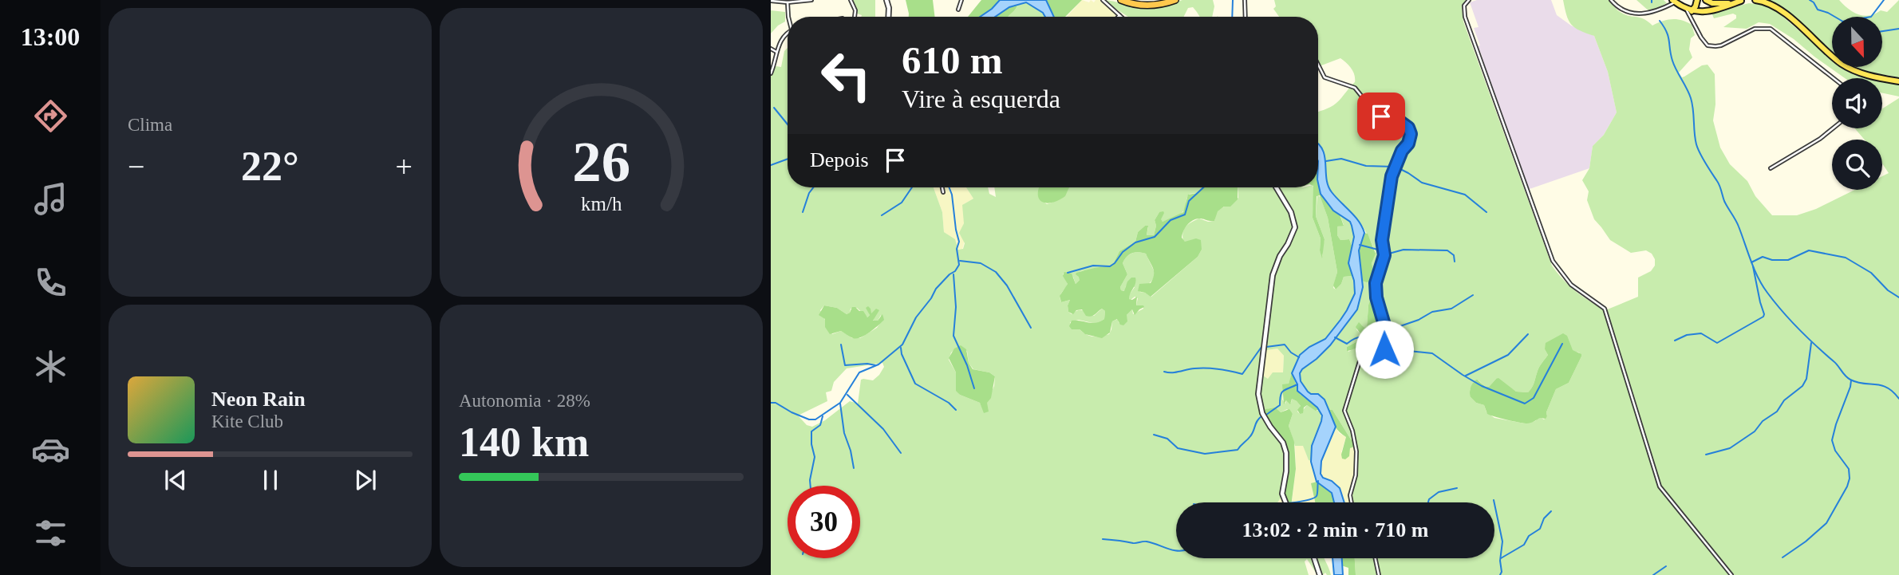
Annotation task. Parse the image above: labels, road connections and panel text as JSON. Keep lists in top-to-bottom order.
{
  "north": "bottom",
  "page": {
    "tabs": "13:00",
    "tile": [
      "Clima",
      ["Autonomia · 28%", "140 km"]
    ],
    "turn": ["610 m", "Vire à esquerda"],
    "then": "Depois",
    "heat": ["−", "22°", "+"],
    "song": ["Neon Rain", "Kite Club"],
    "limit": "30",
    "trip": "13:02 · 2 min · 710 m",
    "gauge": ["26", "km/h"]
  }
}
